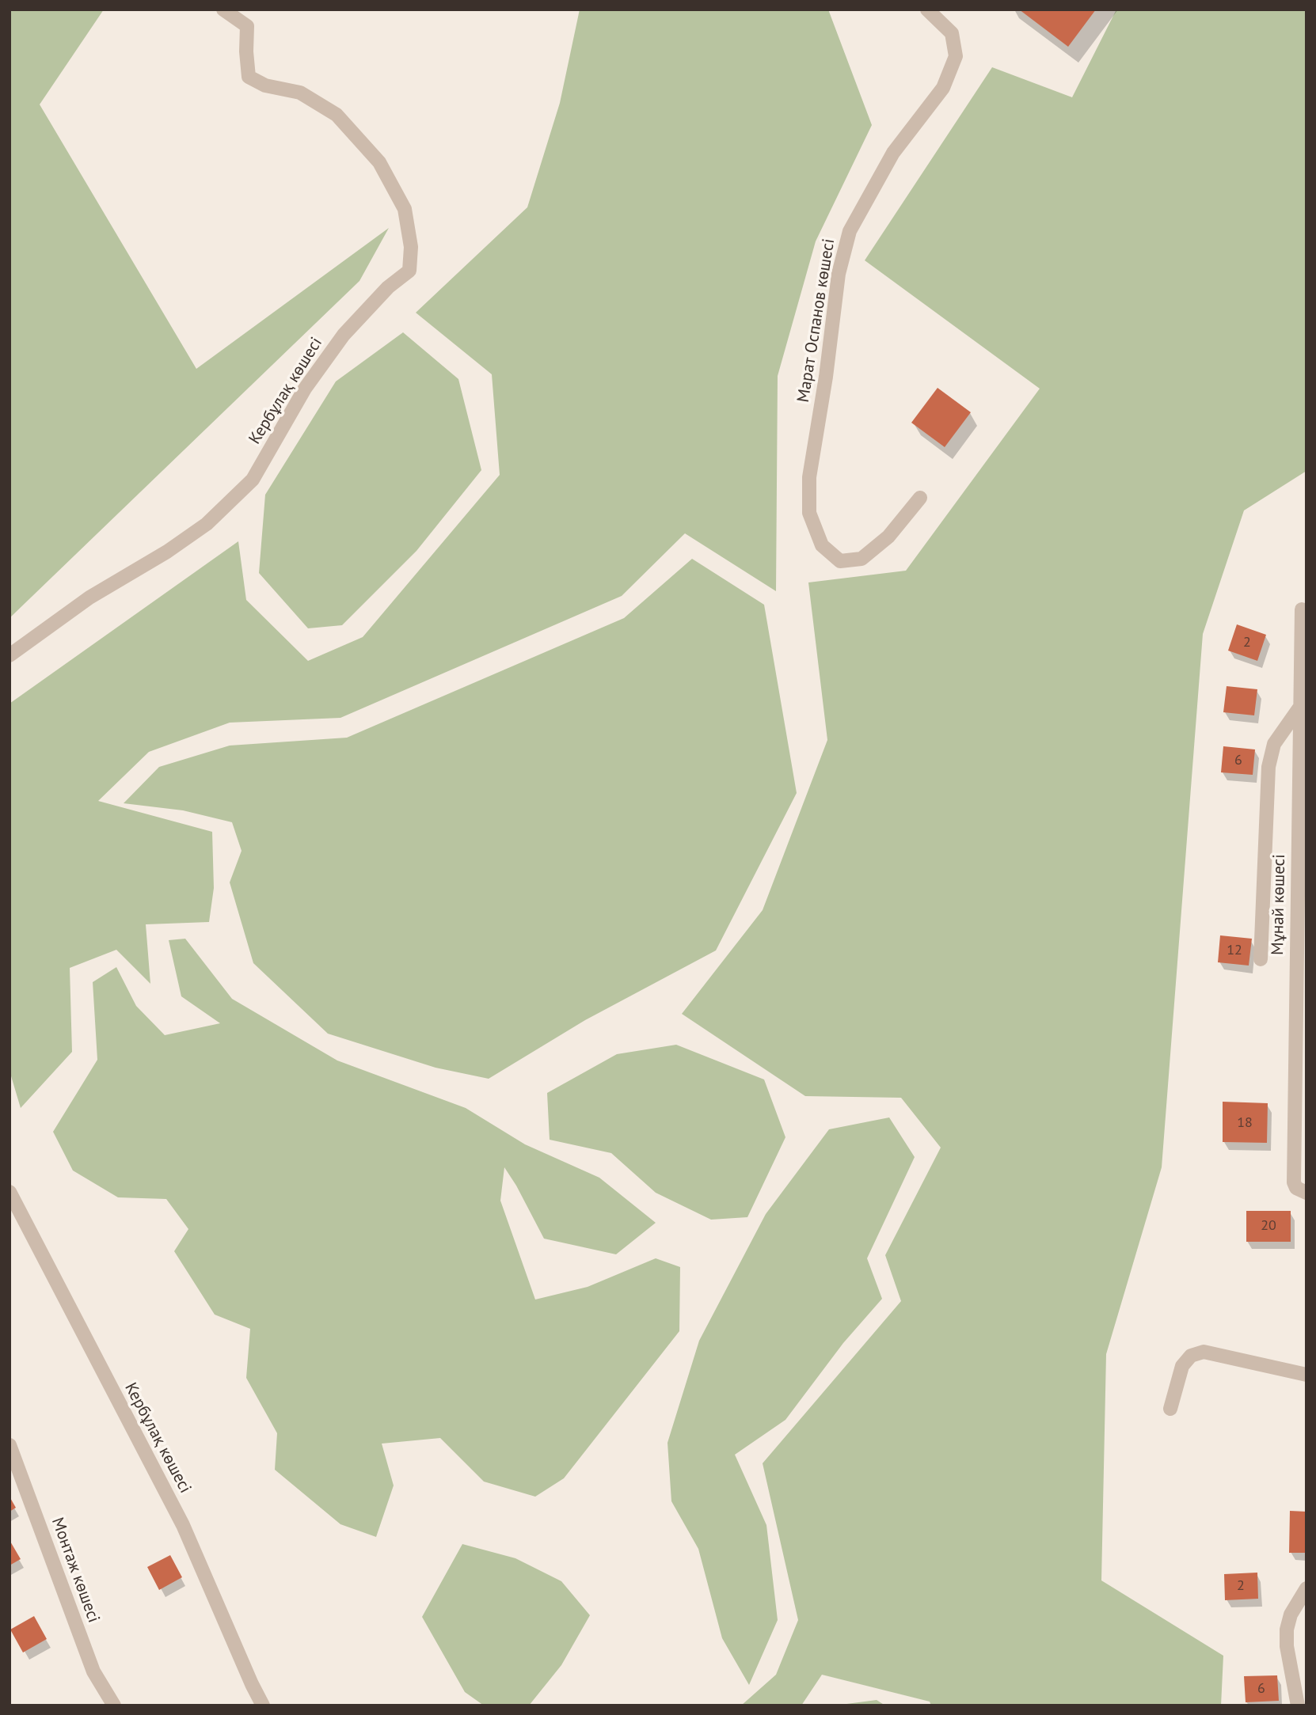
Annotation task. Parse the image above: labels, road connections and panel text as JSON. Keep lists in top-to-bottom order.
{
  "streets": {
    "street": [
      "Марат Оспанов көшесі",
      "Кербұлақ көшесі",
      "Мұнай көшесі",
      "Монтаж көшесі"
    ]
  },
  "house_numbers": [
    "2",
    "6",
    "12",
    "18",
    "20",
    "2",
    "6"
  ]
}
